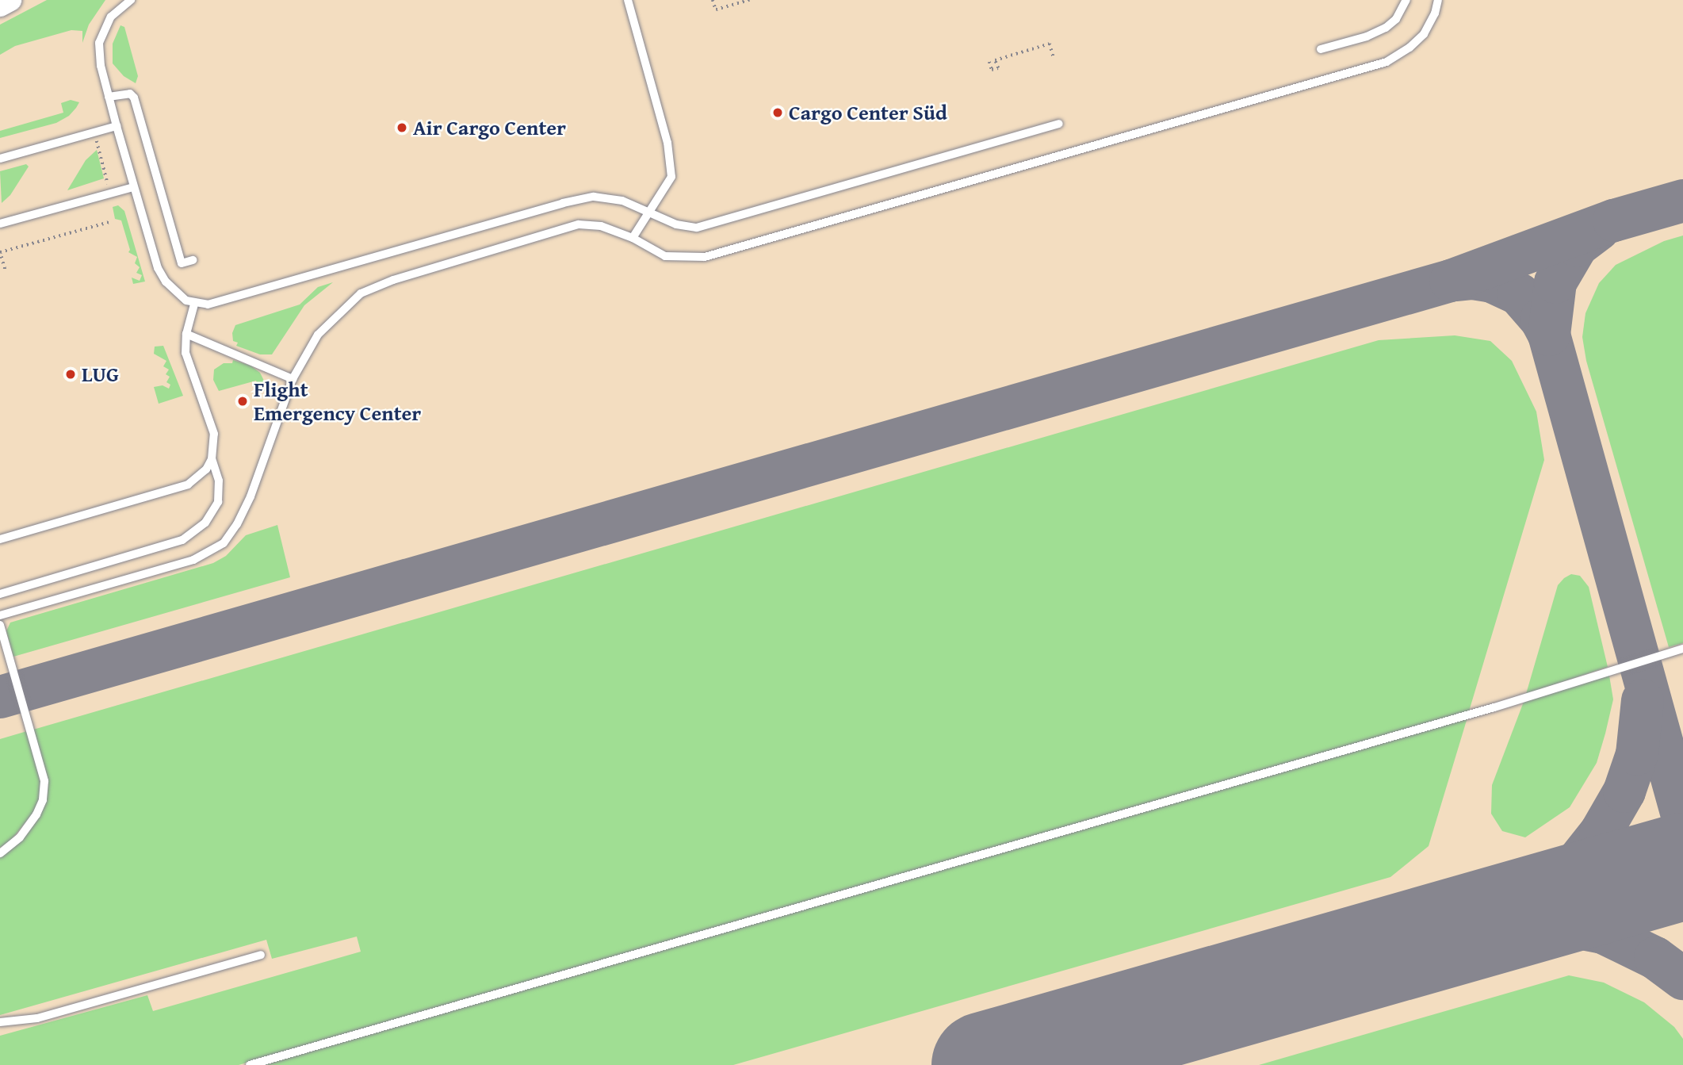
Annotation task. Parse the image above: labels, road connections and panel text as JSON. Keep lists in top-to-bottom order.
{
  "places": [
    "Cargo Center Süd",
    "Air Cargo Center",
    "LUG",
    "Flight Emergency Center"
  ]
}
